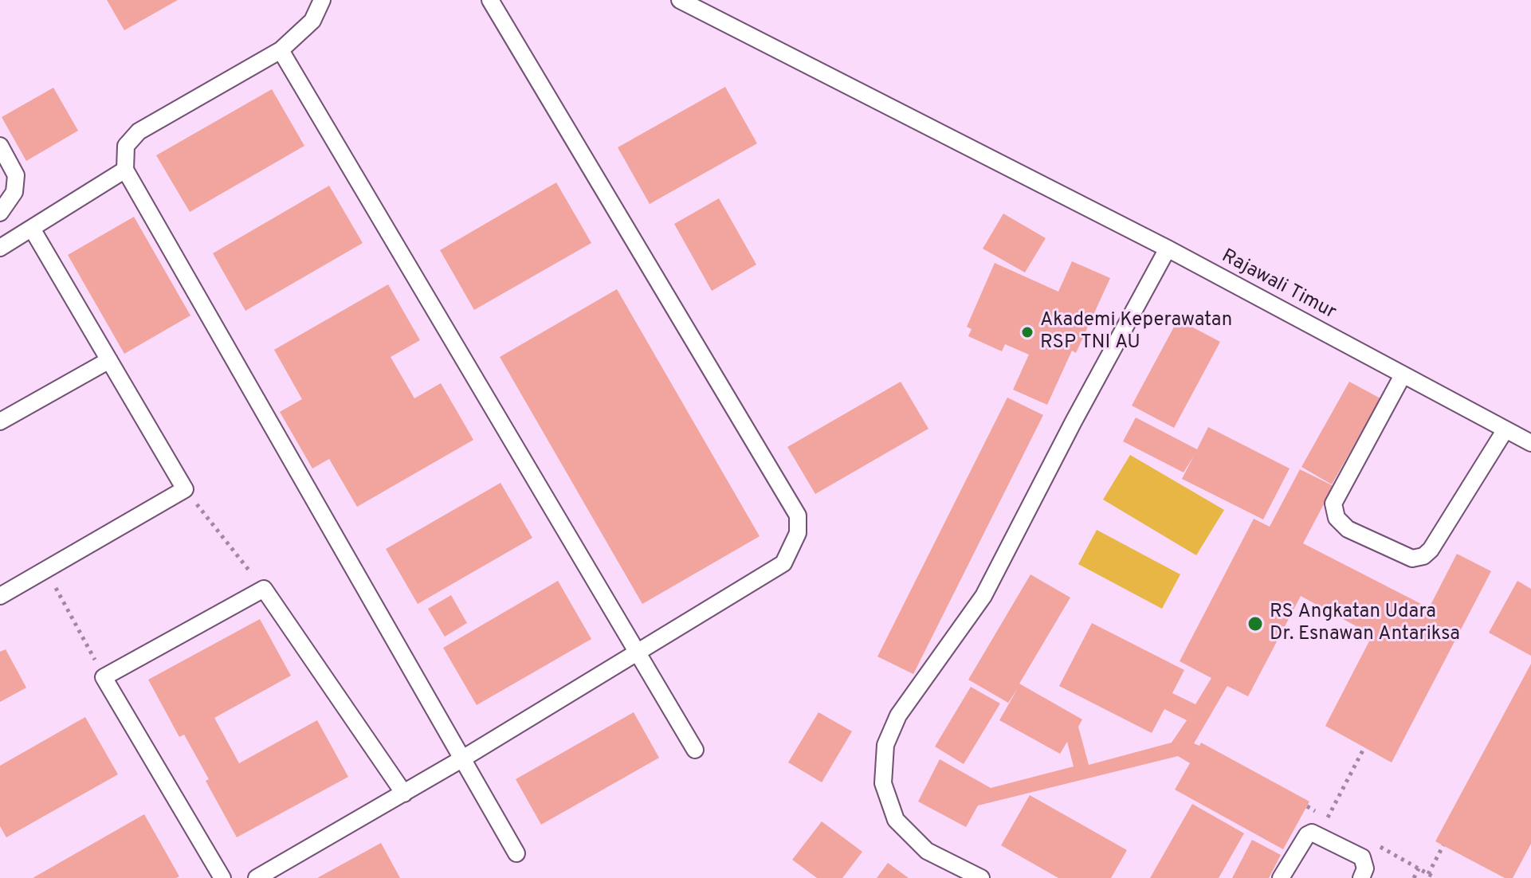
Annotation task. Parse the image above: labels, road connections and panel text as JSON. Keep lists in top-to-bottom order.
{
  "streets": {
    "lane": ["Rajawali Timur"]
  },
  "places": ["Akademi Keperawatan RSP TNI AU", "RS Angkatan Udara Dr. Esnawan Antariksa"]
}
